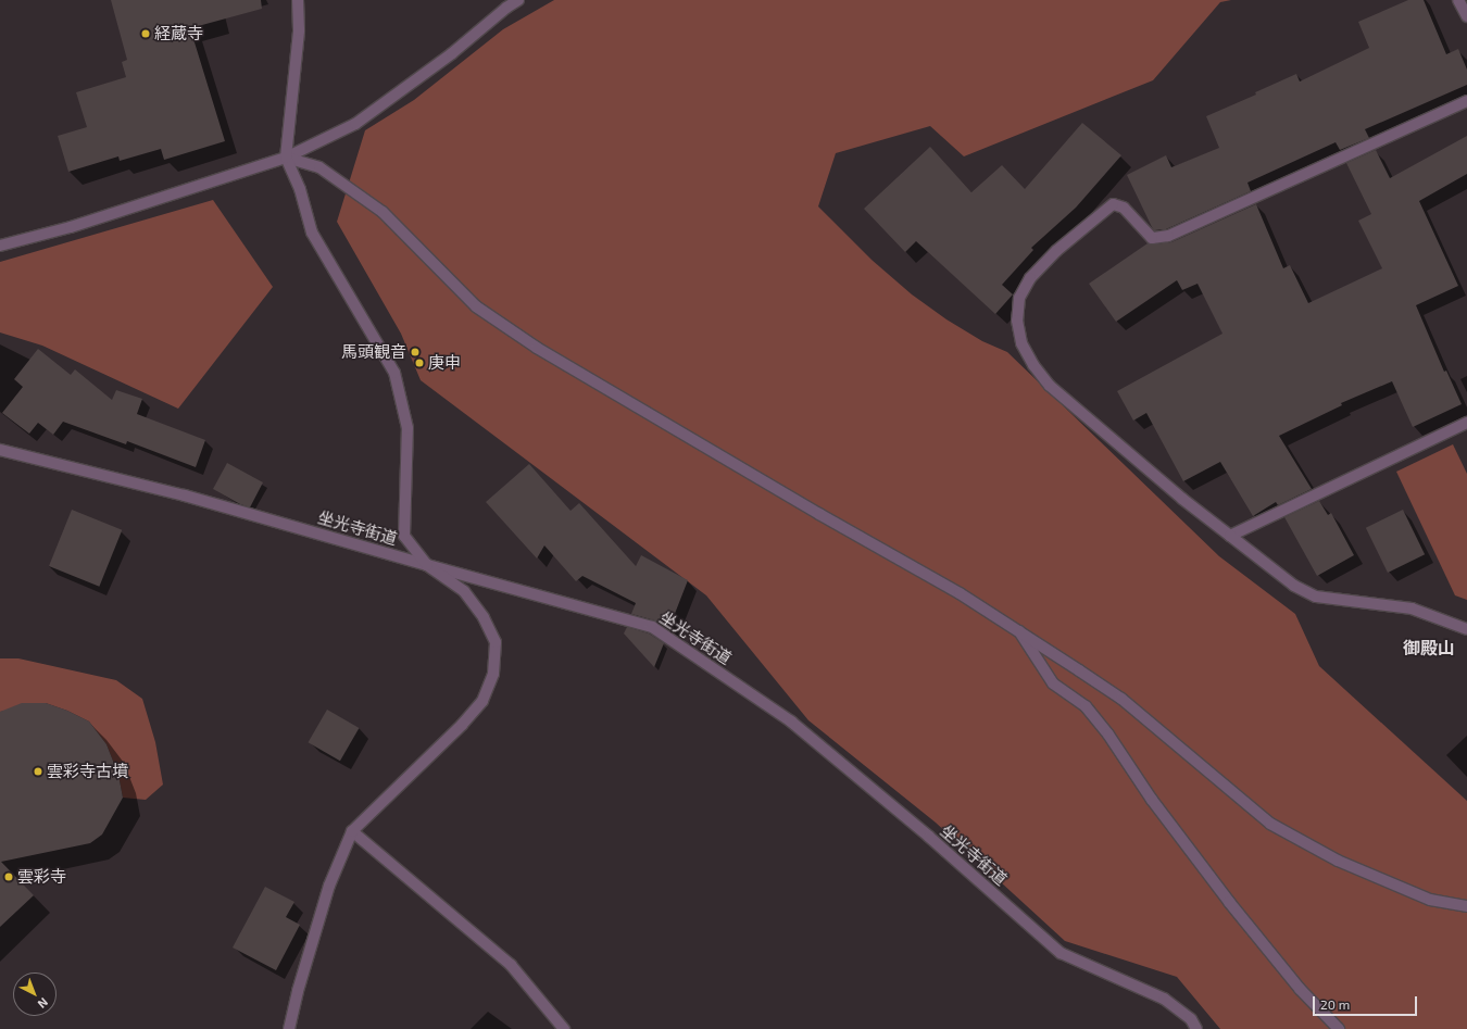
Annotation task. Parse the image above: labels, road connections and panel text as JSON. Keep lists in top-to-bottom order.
{
  "streets": {
    "street": ["坐光寺街道"]
  },
  "districts": ["御殿山"],
  "places": [
    "経蔵寺",
    "馬頭観音",
    "庚申",
    "雲彩寺古墳",
    "雲彩寺"
  ],
  "scale_bar": "20 m",
  "north": "bottom right"
}
